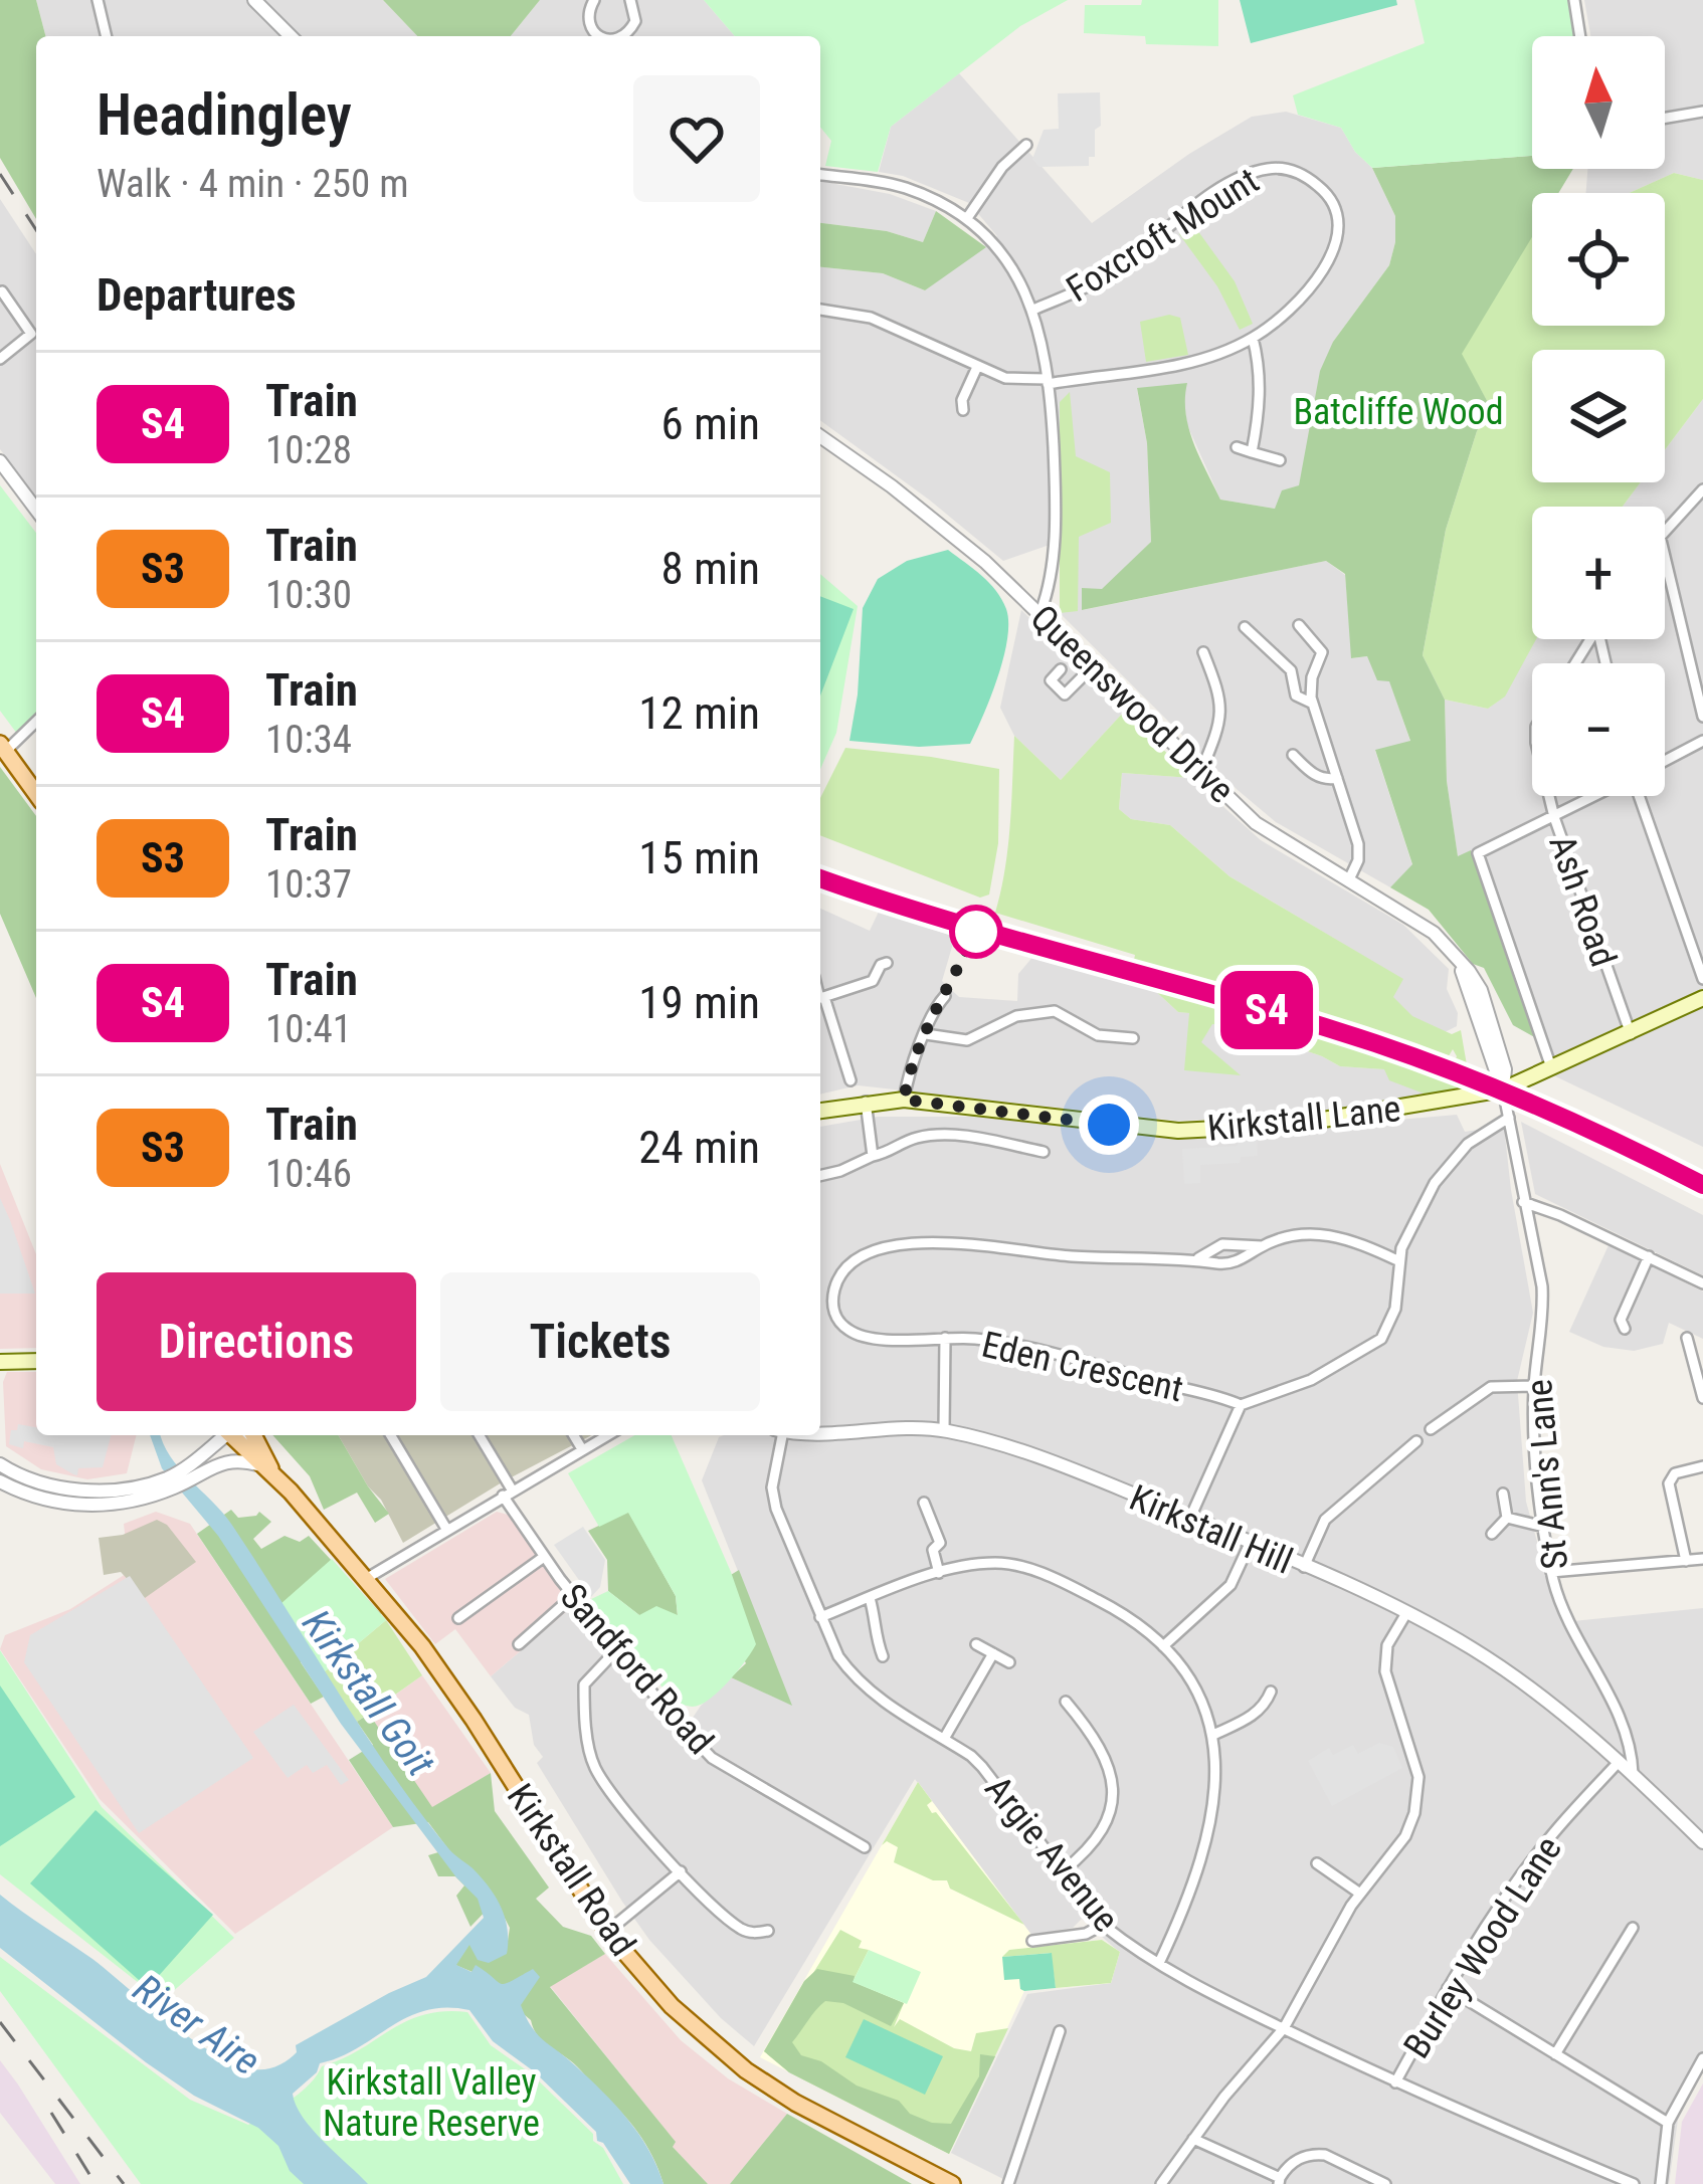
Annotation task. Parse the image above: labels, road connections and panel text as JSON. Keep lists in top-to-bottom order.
{
  "streets": {
    "main road": ["Kirkstall Lane", "Kirkstall Road"],
    "street": [
      "Foxcroft Mount",
      "Queenswood Drive",
      "Ash Road",
      "Eden Crescent",
      "St Ann's Lane",
      "Kirkstall Hill",
      "Sandford Road",
      "Argie Avenue",
      "Burley Wood Lane"
    ]
  },
  "crossings": [
    ["Queenswood Drive", "Kirkstall Lane"],
    ["Queenswood Drive", "St Ann's Lane"],
    ["Ash Road", "Kirkstall Lane"],
    ["Kirkstall Lane", "St Ann's Lane"],
    ["St Ann's Lane", "Kirkstall Hill"],
    ["Kirkstall Hill", "Burley Wood Lane"],
    ["Argie Avenue", "Burley Wood Lane"]
  ],
  "water": ["Kirkstall Goit", "River Aire"],
  "parks": ["Batcliffe Wood", "Kirkstall Valley Nature Reserve"],
  "north": "top",
  "page": {
    "on_map": "S4",
    "map_buttons": ["+", "−"],
    "heading": [
      ["Headingley", "Walk · 4 min · 250 m"],
      "Departures"
    ],
    "list": [
      {
        "mark": "S4",
        "name": "Train",
        "note": "10:28",
        "value": "6 min"
      },
      {
        "mark": "S3",
        "name": "Train",
        "note": "10:30",
        "value": "8 min"
      },
      {
        "mark": "S4",
        "name": "Train",
        "note": "10:34",
        "value": "12 min"
      },
      {
        "mark": "S3",
        "name": "Train",
        "note": "10:37",
        "value": "15 min"
      },
      {
        "mark": "S4",
        "name": "Train",
        "note": "10:41",
        "value": "19 min"
      },
      {
        "mark": "S3",
        "name": "Train",
        "note": "10:46",
        "value": "24 min"
      }
    ],
    "buttons": ["Directions", "Tickets"]
  }
}
